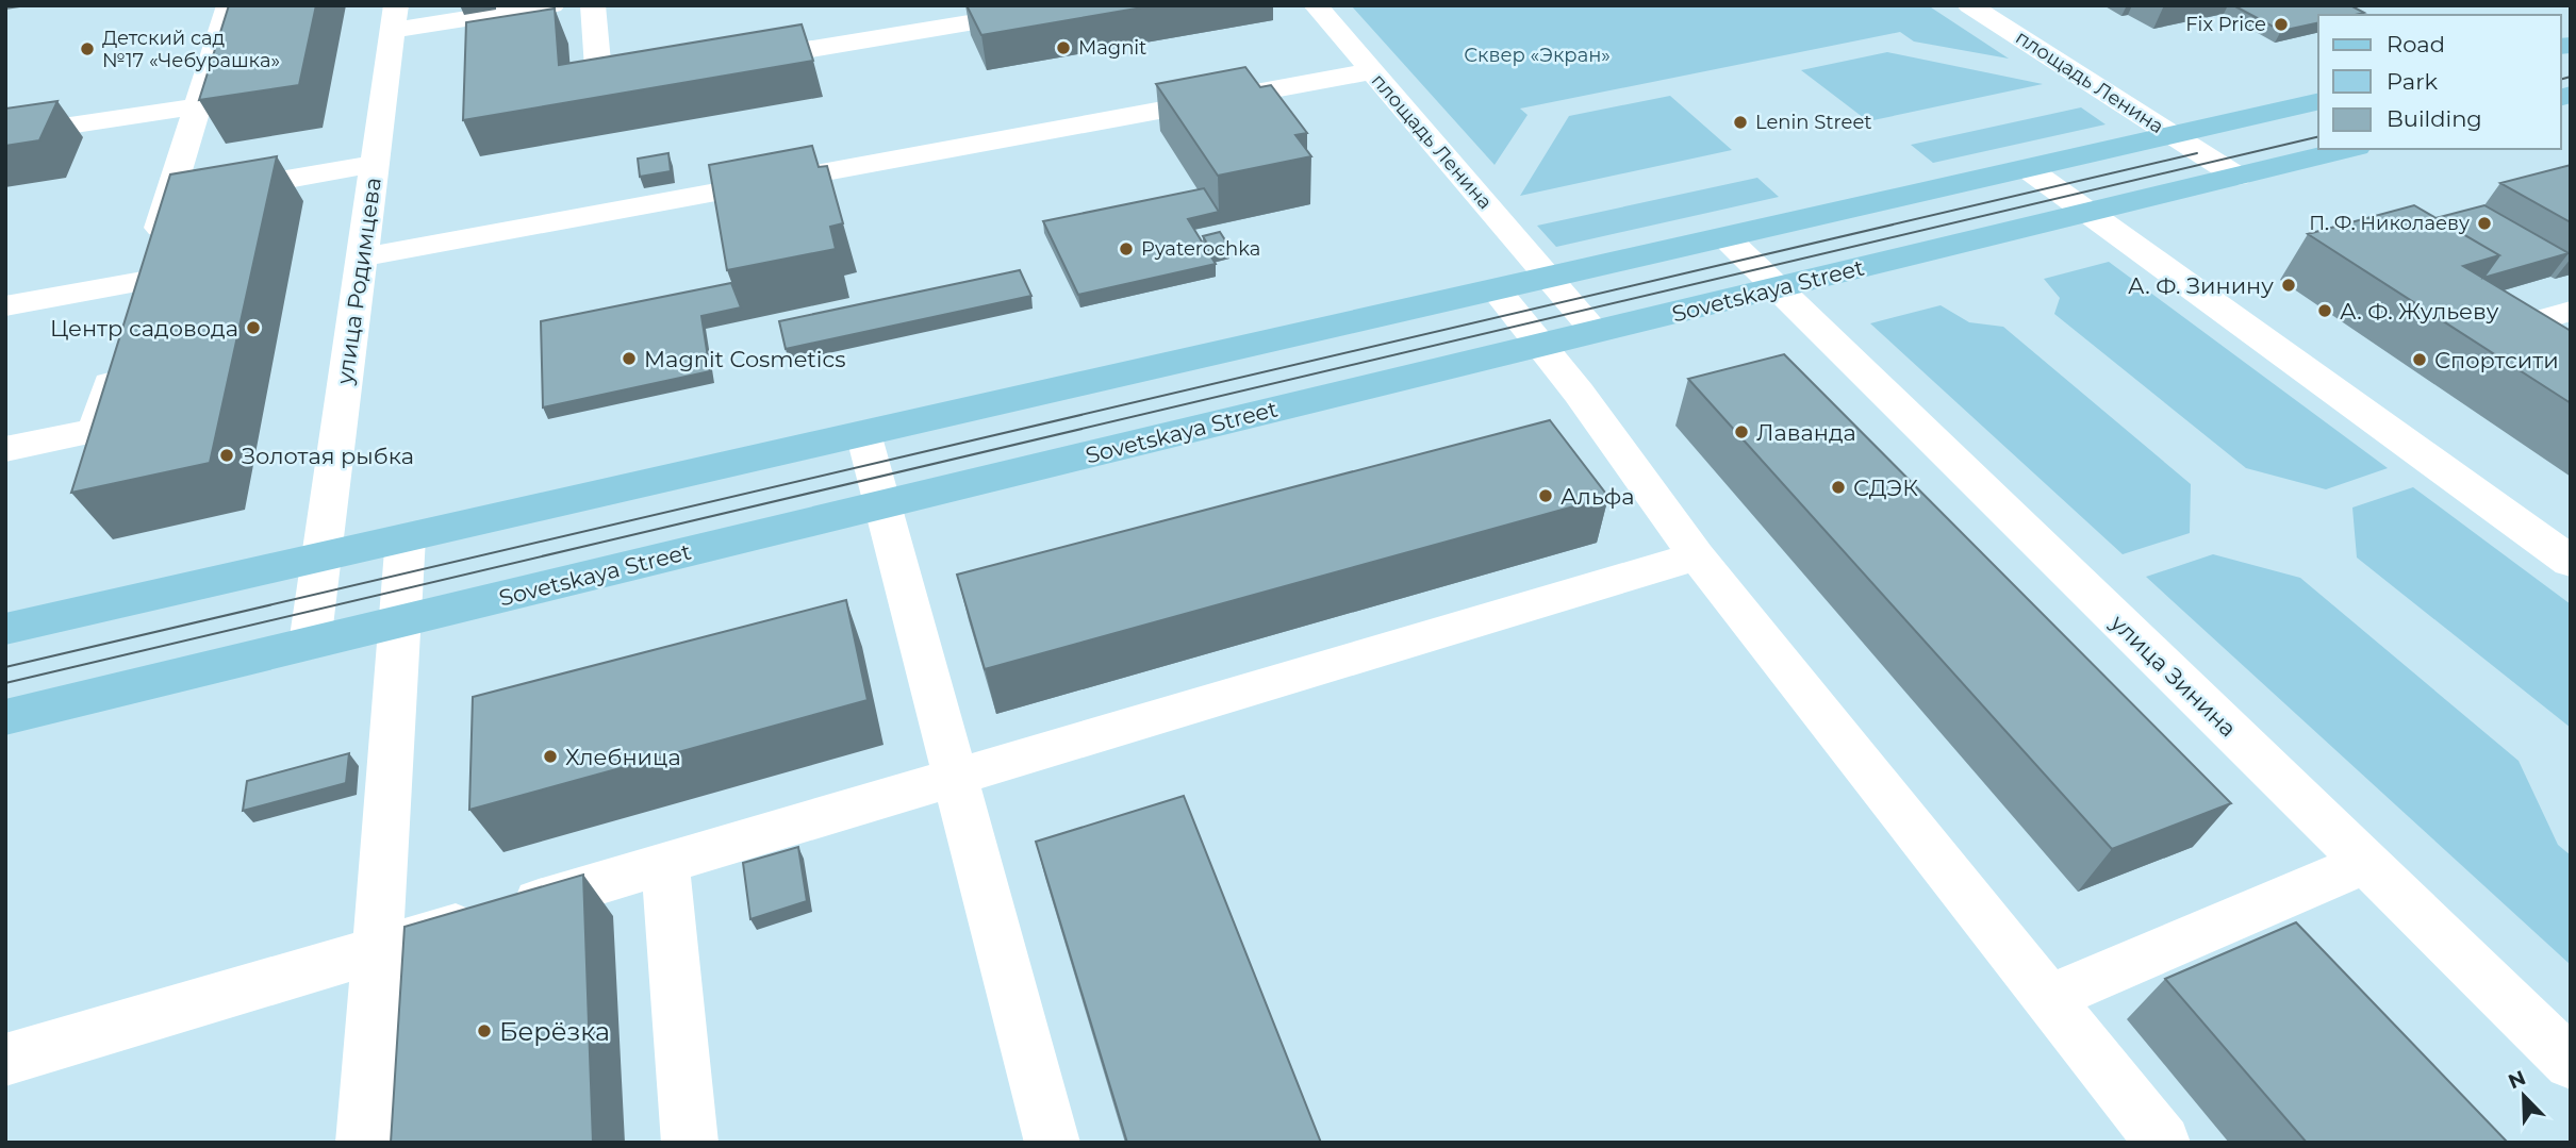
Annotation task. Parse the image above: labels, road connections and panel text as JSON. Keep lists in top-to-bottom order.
{
  "streets": {
    "main road": ["Sovetskaya Street"],
    "street": ["площадь Ленина", "улица Родимцева", "улица Зинина"]
  },
  "crossings": [
    ["площадь Ленина", "Sovetskaya Street"],
    ["улица Родимцева", "Sovetskaya Street"],
    ["Sovetskaya Street", "улица Зинина"]
  ],
  "parks": ["Сквер «Экран»"],
  "places": [
    "Fix Price",
    "Magnit",
    "Детский сад №17 «Чебурашка»",
    "Lenin Street",
    "П. Ф. Николаеву",
    "Pyaterochka",
    "А. Ф. Зинину",
    "А. Ф. Жульеву",
    "Центр садовода",
    "Magnit Cosmetics",
    "Спортсити",
    "Лаванда",
    "Золотая рыбка",
    "СДЭК",
    "Альфа",
    "Хлебница",
    "Берёзка"
  ],
  "legend": ["Road", "Park", "Building"],
  "north": "top left"
}
